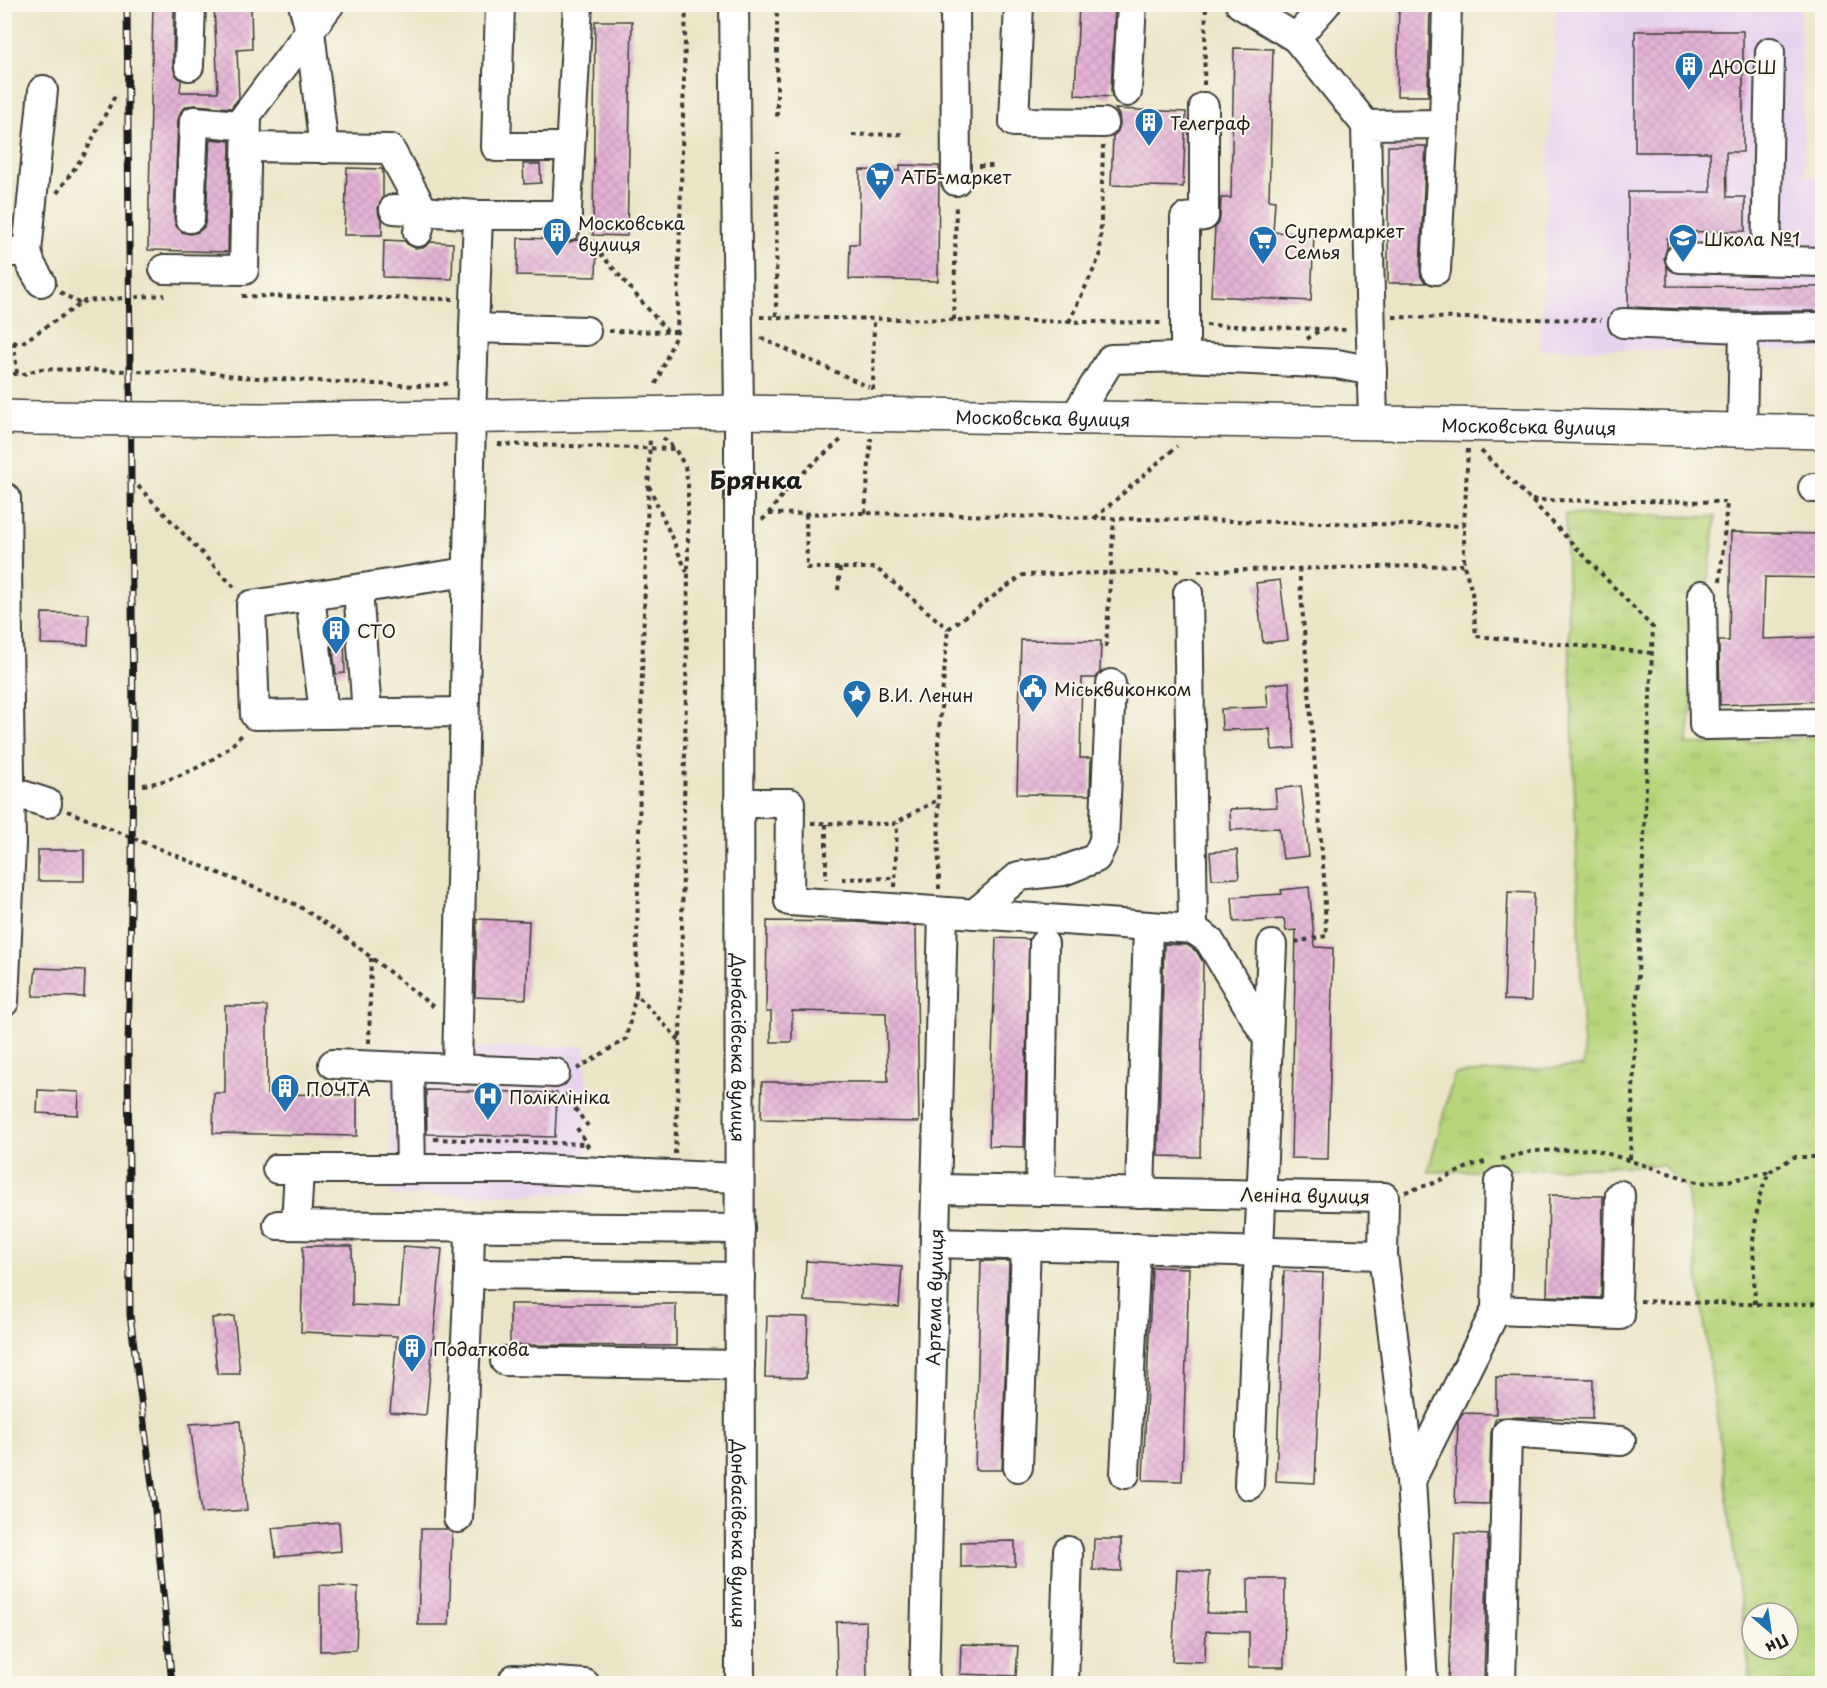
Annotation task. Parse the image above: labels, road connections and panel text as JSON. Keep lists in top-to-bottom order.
{
  "streets": {
    "main road": ["Московська вулиця"],
    "street": ["Донбасівська вулиця", "Леніна вулиця", "Артема вулиця"]
  },
  "crossings": [
    ["Московська вулиця", "Донбасівська вулиця"],
    ["Леніна вулиця", "Артема вулиця"]
  ],
  "districts": ["Брянка"],
  "places": {
    "building": [
      "ДЮСШ",
      "Телеграф",
      "Московська вулиця",
      "СТО",
      "ПОЧТА",
      "Податкова"
    ],
    "supermarket": ["АТБ-маркет", "Супермаркет Семья"],
    "school or university": ["Школа №1"],
    "public building": ["Міськвиконком"],
    "place": ["В.И. Ленин"],
    "hospital": ["Поліклініка"]
  },
  "north": "bottom right"
}
